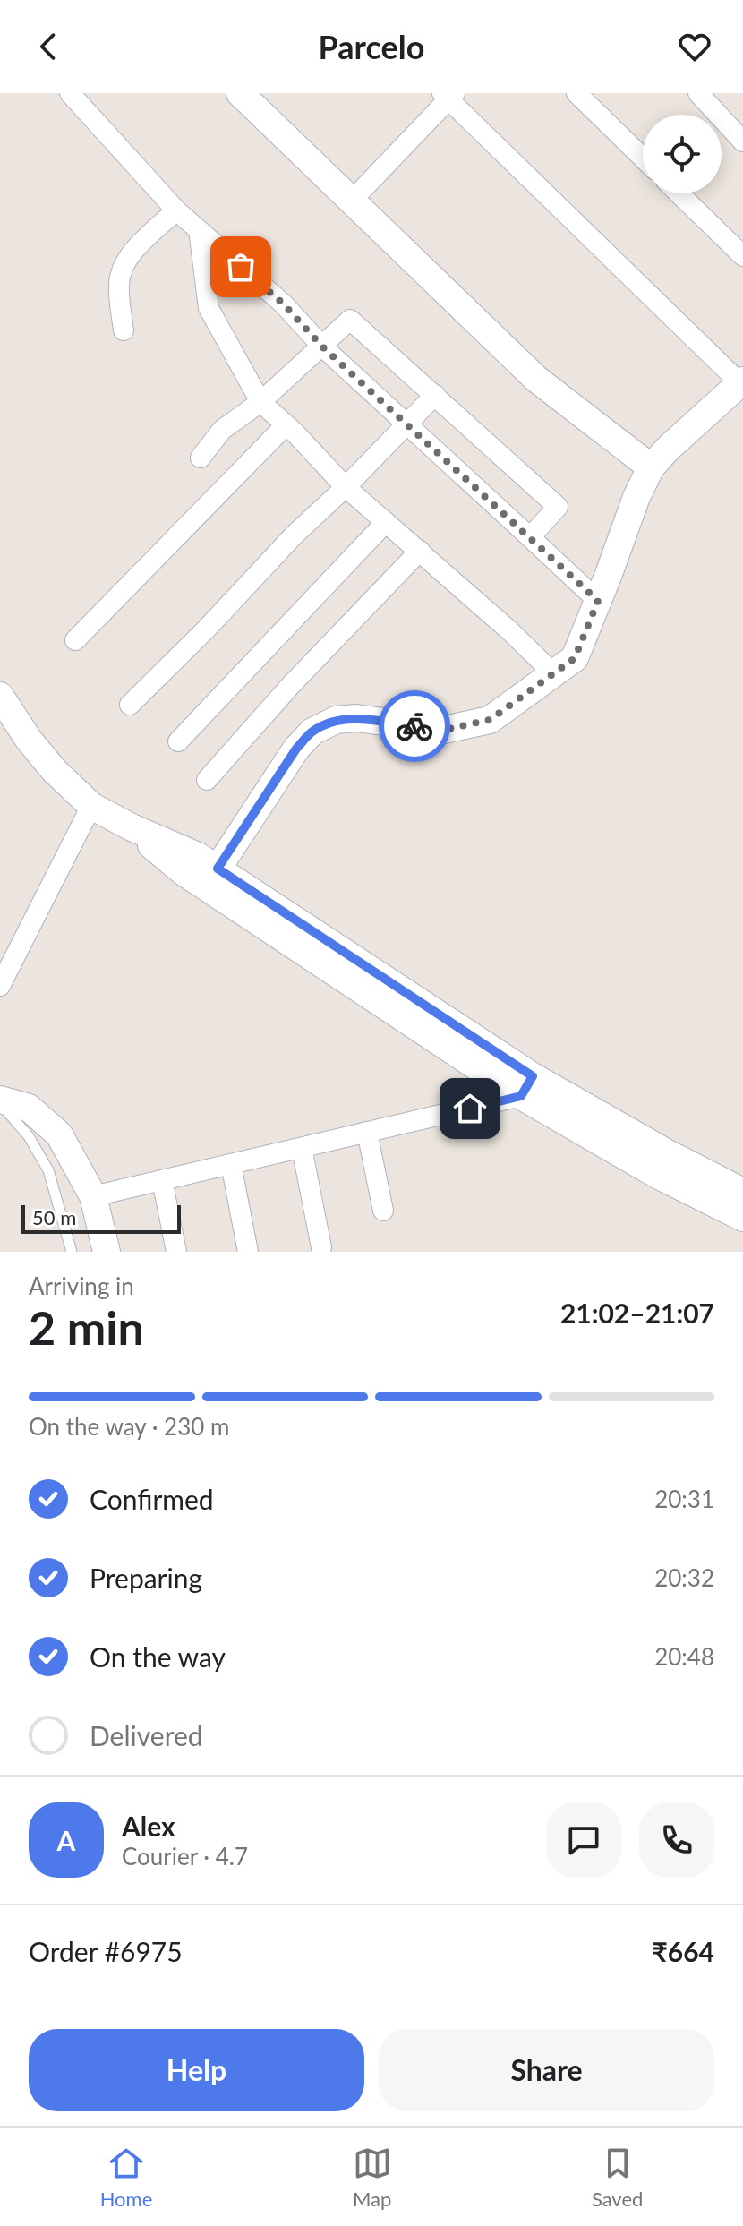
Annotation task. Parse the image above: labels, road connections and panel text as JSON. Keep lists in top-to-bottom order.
{
  "scale_bar": "50 m",
  "page": {
    "header": "Parcelo",
    "scale": "50 m",
    "heading": ["2 min", "Arriving in", "21:02–21:07"],
    "panel": [
      "Alex",
      "Courier · 4.7",
      "Order #6975",
      "₹664"
    ],
    "bar": "On the way · 230 m",
    "list": [
      ["Confirmed", "20:31"],
      ["Preparing", "20:32"],
      ["On the way", "20:48"],
      "Delivered"
    ],
    "round": "A",
    "buttons": ["Help", "Share"],
    "tabs": ["Home", "Map", "Saved"]
  }
}
